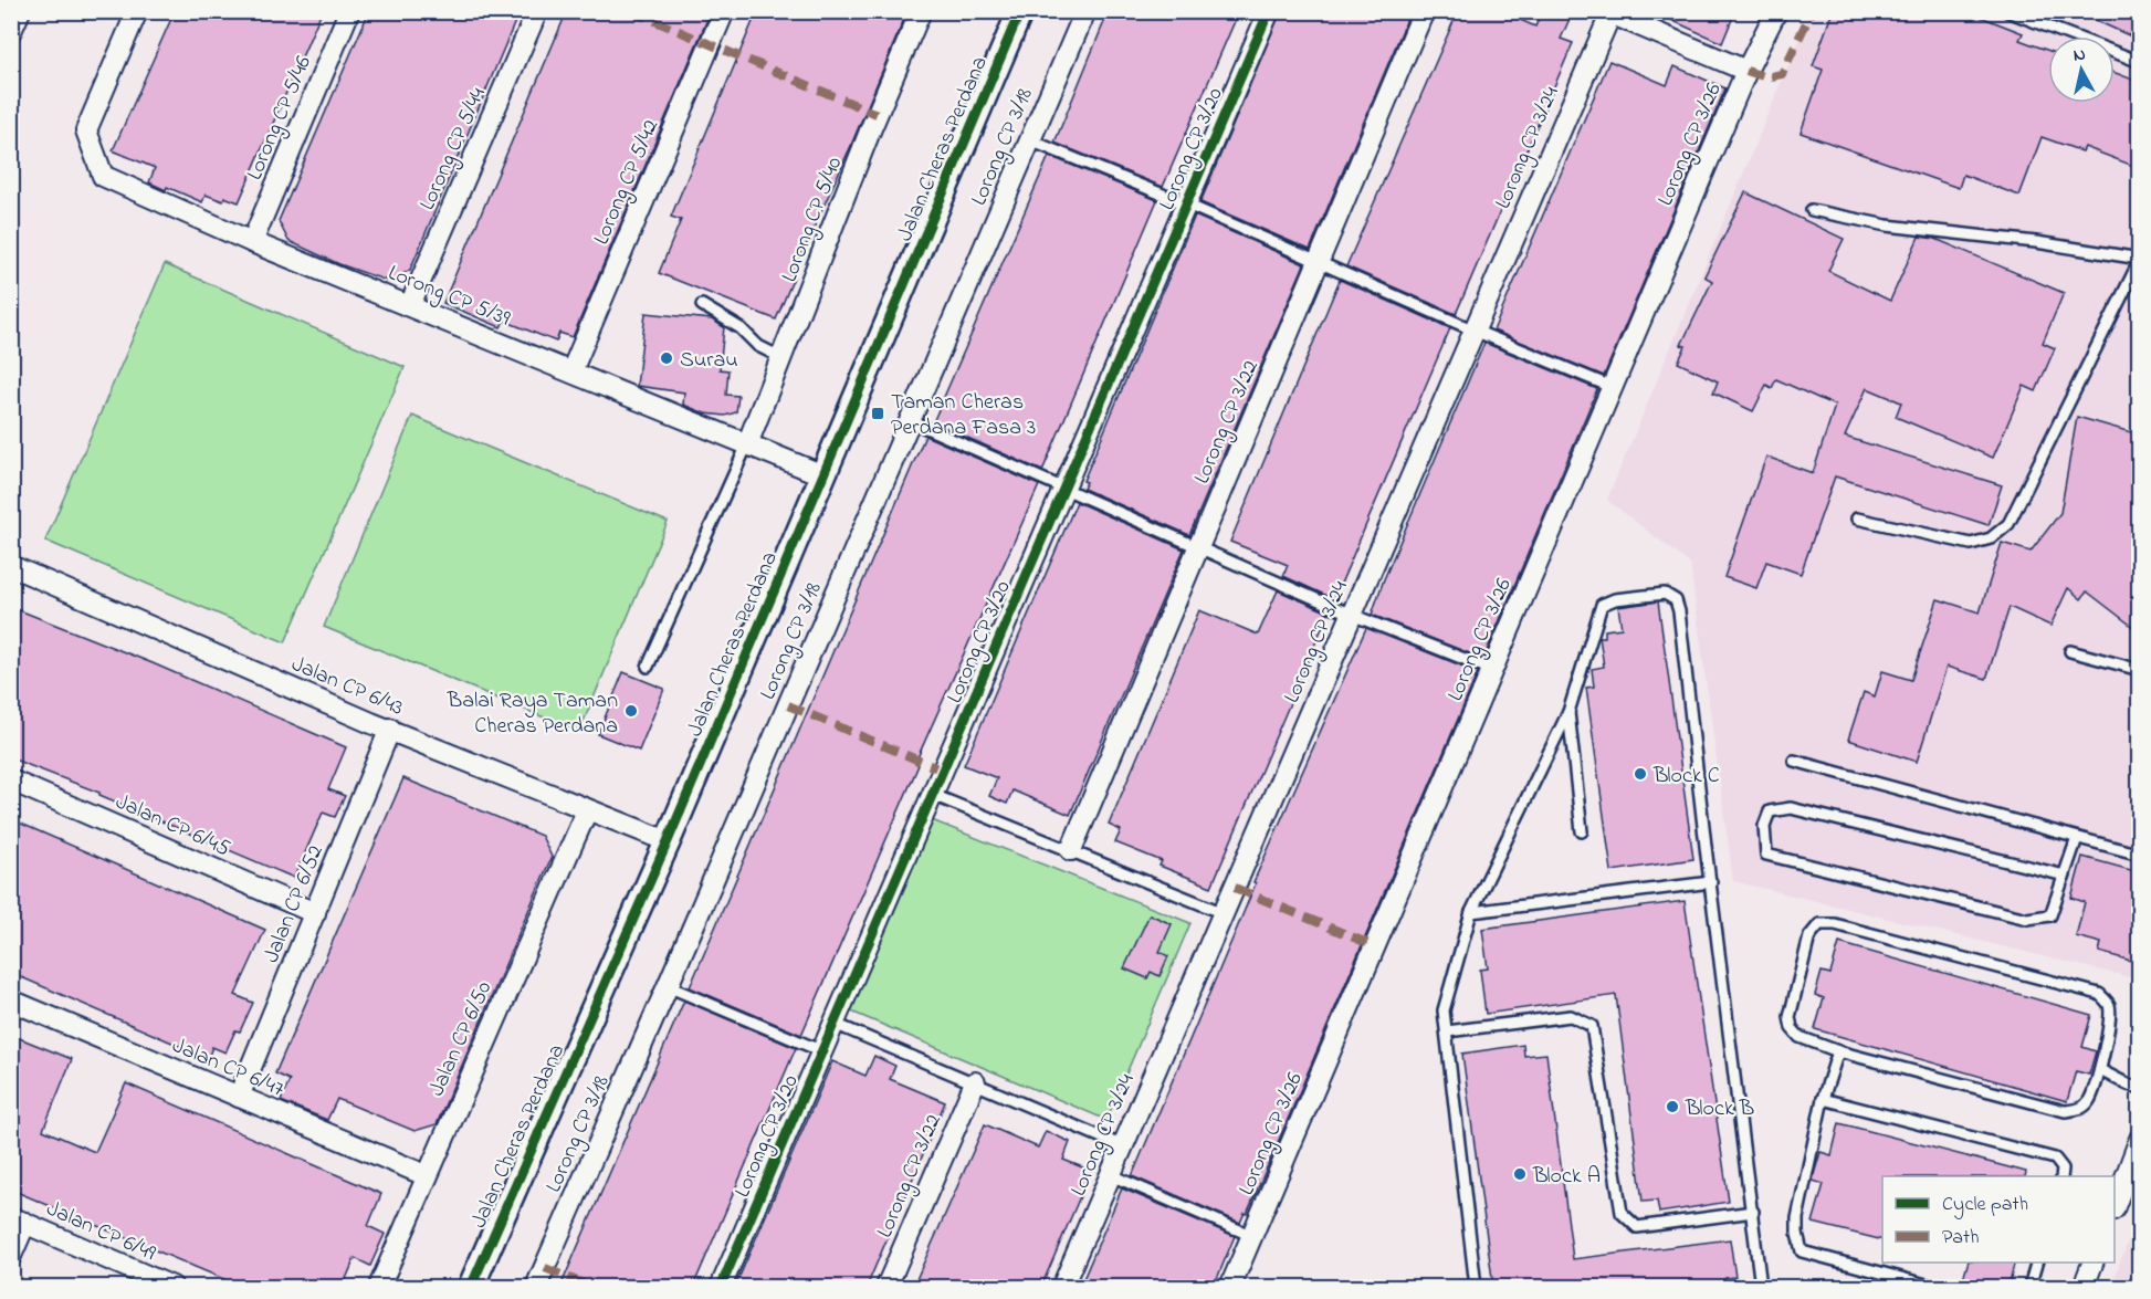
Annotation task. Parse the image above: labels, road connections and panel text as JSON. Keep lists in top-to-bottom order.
{
  "streets": {
    "street": [
      "Lorong CP 5/46",
      "Lorong CP 3/26",
      "Lorong CP 3/18",
      "Lorong CP 3/24",
      "Lorong CP 5/44",
      "Jalan Cheras Perdana",
      "Lorong CP 3/20",
      "Lorong CP 5/42",
      "Lorong CP 5/40",
      "Lorong CP 5/39",
      "Lorong CP 3/22",
      "Jalan CP 6/43",
      "Jalan CP 6/45",
      "Jalan CP 6/52",
      "Jalan CP 6/50",
      "Jalan CP 6/47",
      "Jalan CP 6/49"
    ]
  },
  "crossings": [
    ["Lorong CP 5/46", "Lorong CP 5/39"],
    ["Lorong CP 5/44", "Lorong CP 5/39"],
    ["Jalan Cheras Perdana", "Lorong CP 5/39"],
    ["Jalan Cheras Perdana", "Jalan CP 6/43"],
    ["Lorong CP 5/42", "Lorong CP 5/39"],
    ["Lorong CP 5/40", "Lorong CP 5/39"],
    ["Jalan CP 6/43", "Jalan CP 6/52"],
    ["Jalan CP 6/43", "Jalan CP 6/50"],
    ["Jalan CP 6/45", "Jalan CP 6/52"],
    ["Jalan CP 6/52", "Jalan CP 6/47"],
    ["Jalan CP 6/50", "Jalan CP 6/47"]
  ],
  "places": {
    "other": [
      "Surau",
      "Balai Raya Taman Cheras Perdana",
      "Block C",
      "Block B",
      "Block A"
    ],
    "transit": ["Taman Cheras Perdana Fasa 3"]
  },
  "legend": ["Cycle path", "Path"],
  "north": "top"
}
